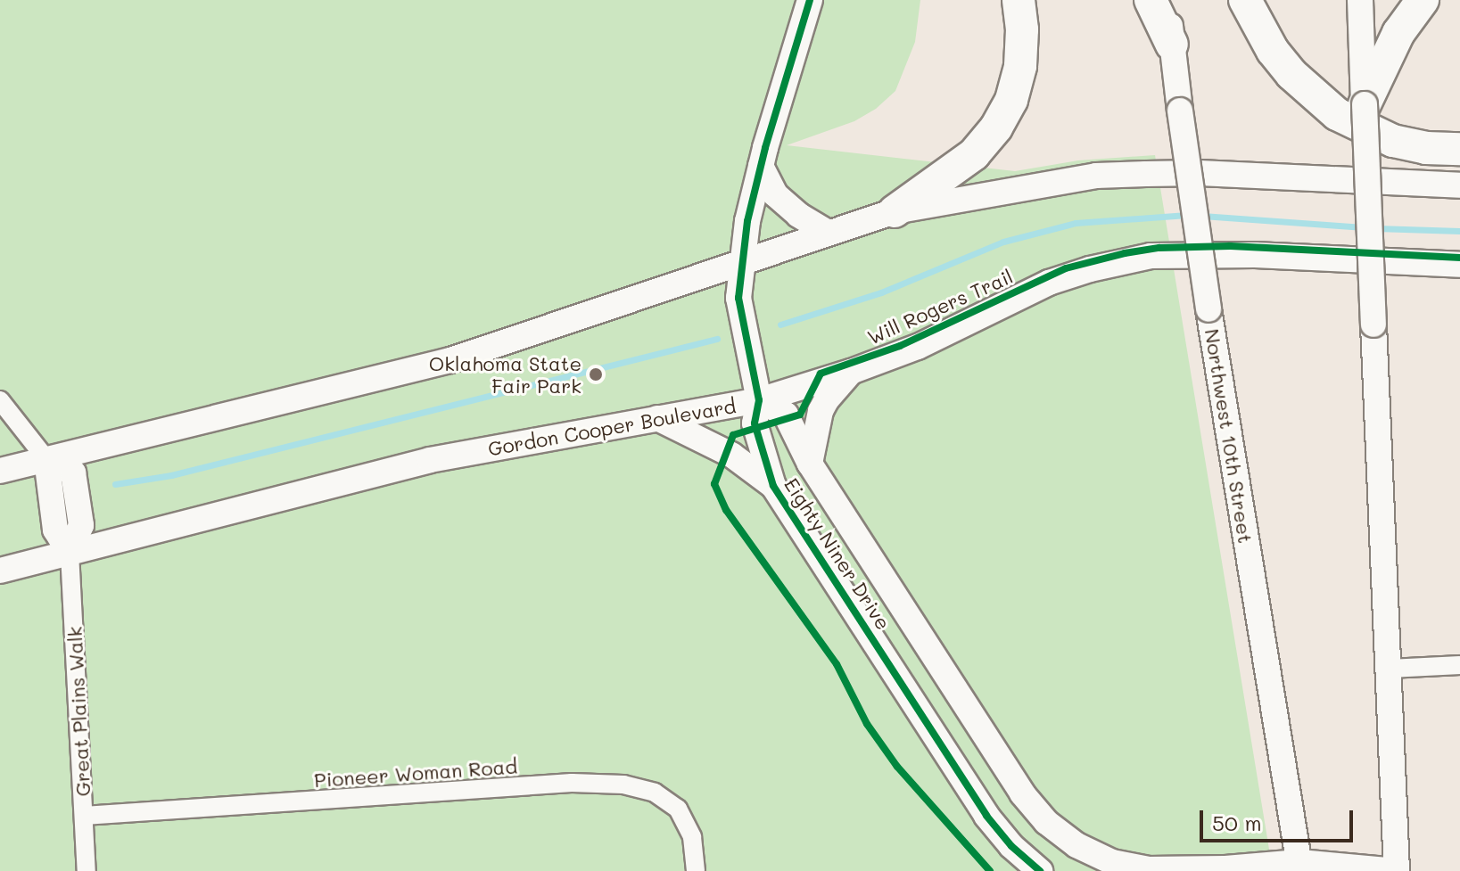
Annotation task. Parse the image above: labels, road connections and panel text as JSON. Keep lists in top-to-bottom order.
{
  "streets": {
    "street": [
      "Gordon Cooper Boulevard",
      "Northwest 10th Street",
      "Eighty Niner Drive",
      "Great Plains Walk",
      "Pioneer Woman Road"
    ],
    "cycle path": ["Will Rogers Trail"]
  },
  "crossings": [
    ["Gordon Cooper Boulevard", "Eighty Niner Drive"],
    ["Gordon Cooper Boulevard", "Great Plains Walk"],
    ["Northwest 10th Street", "Eighty Niner Drive"],
    ["Great Plains Walk", "Pioneer Woman Road"]
  ],
  "places": ["Oklahoma State Fair Park"],
  "scale_bar": "50 m"
}
